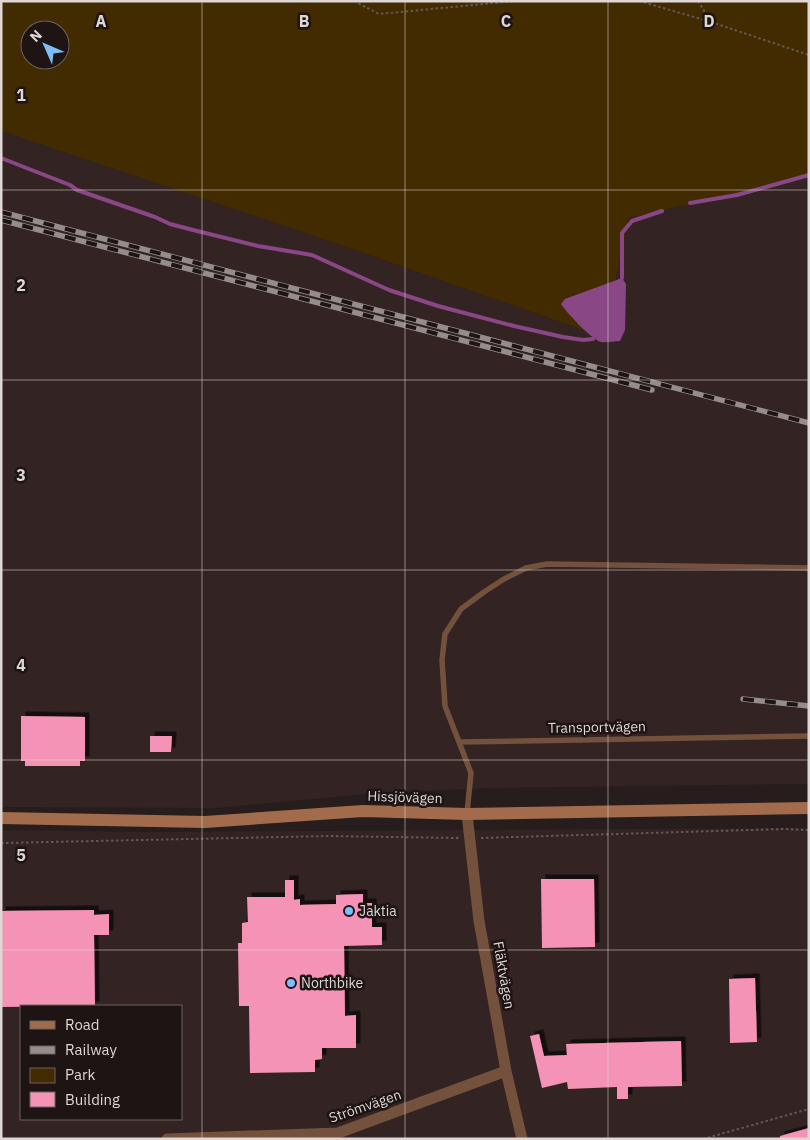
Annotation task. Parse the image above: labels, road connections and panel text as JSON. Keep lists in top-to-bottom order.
{
  "streets": {
    "main road": ["Hissjövägen"],
    "street": ["Fläktvägen", "Strömvägen"],
    "lane": ["Transportvägen"]
  },
  "crossings": [
    ["Hissjövägen", "Fläktvägen"],
    ["Fläktvägen", "Strömvägen"]
  ],
  "places": ["Jaktia", "Northbike"],
  "legend": [
    "Road",
    "Railway",
    "Park",
    "Building"
  ],
  "north": "top left",
  "grid": {
    "columns": [
      "A",
      "B",
      "C",
      "D"
    ],
    "rows": [
      "1",
      "2",
      "3",
      "4",
      "5"
    ]
  }
}
